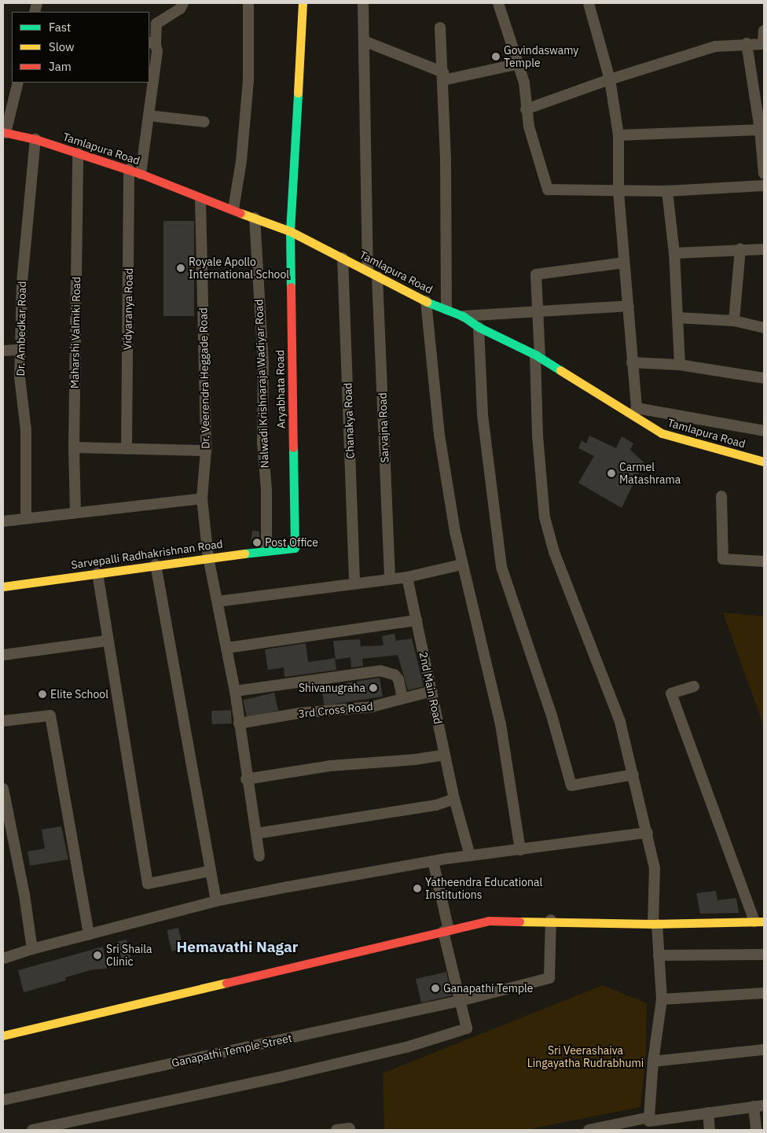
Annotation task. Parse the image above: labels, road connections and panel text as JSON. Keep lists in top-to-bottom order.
{
  "streets": {
    "street": [
      "Tamlapura Road",
      "Vidyaranya Road",
      "Dr. Ambedkar Road",
      "Maharshi Valmiki Road",
      "Dr. Veerendra Heggade Road",
      "Nalwadi Krishnaraja Wadiyar Road",
      "Aryabhata Road",
      "Chanakya Road",
      "Sarvajna Road",
      "Sarvepalli Radhakrishnan Road",
      "2nd Main Road",
      "3rd Cross Road",
      "Ganapathi Temple Street"
    ]
  },
  "crossings": [
    ["Tamlapura Road", "Vidyaranya Road"],
    ["Tamlapura Road", "Dr. Ambedkar Road"],
    ["Tamlapura Road", "Maharshi Valmiki Road"],
    ["Tamlapura Road", "Dr. Veerendra Heggade Road"],
    ["Tamlapura Road", "Nalwadi Krishnaraja Wadiyar Road"],
    ["Tamlapura Road", "Aryabhata Road"],
    ["Tamlapura Road", "Chanakya Road"],
    ["Tamlapura Road", "Sarvajna Road"],
    ["Dr. Veerendra Heggade Road", "Sarvepalli Radhakrishnan Road"],
    ["Dr. Veerendra Heggade Road", "3rd Cross Road"],
    ["Nalwadi Krishnaraja Wadiyar Road", "Sarvepalli Radhakrishnan Road"],
    ["Aryabhata Road", "Sarvepalli Radhakrishnan Road"],
    ["2nd Main Road", "3rd Cross Road"]
  ],
  "districts": ["Hemavathi Nagar"],
  "parks": ["Sri Veerashaiva Lingayatha Rudrabhumi"],
  "places": [
    "Govindaswamy Temple",
    "Royale Apollo International School",
    "Carmel Matashrama",
    "Post Office",
    "Shivanugraha",
    "Elite School",
    "Yatheendra Educational Institutions",
    "Sri Shaila Clinic",
    "Ganapathi Temple"
  ],
  "legend": ["Fast", "Slow", "Jam"]
}
